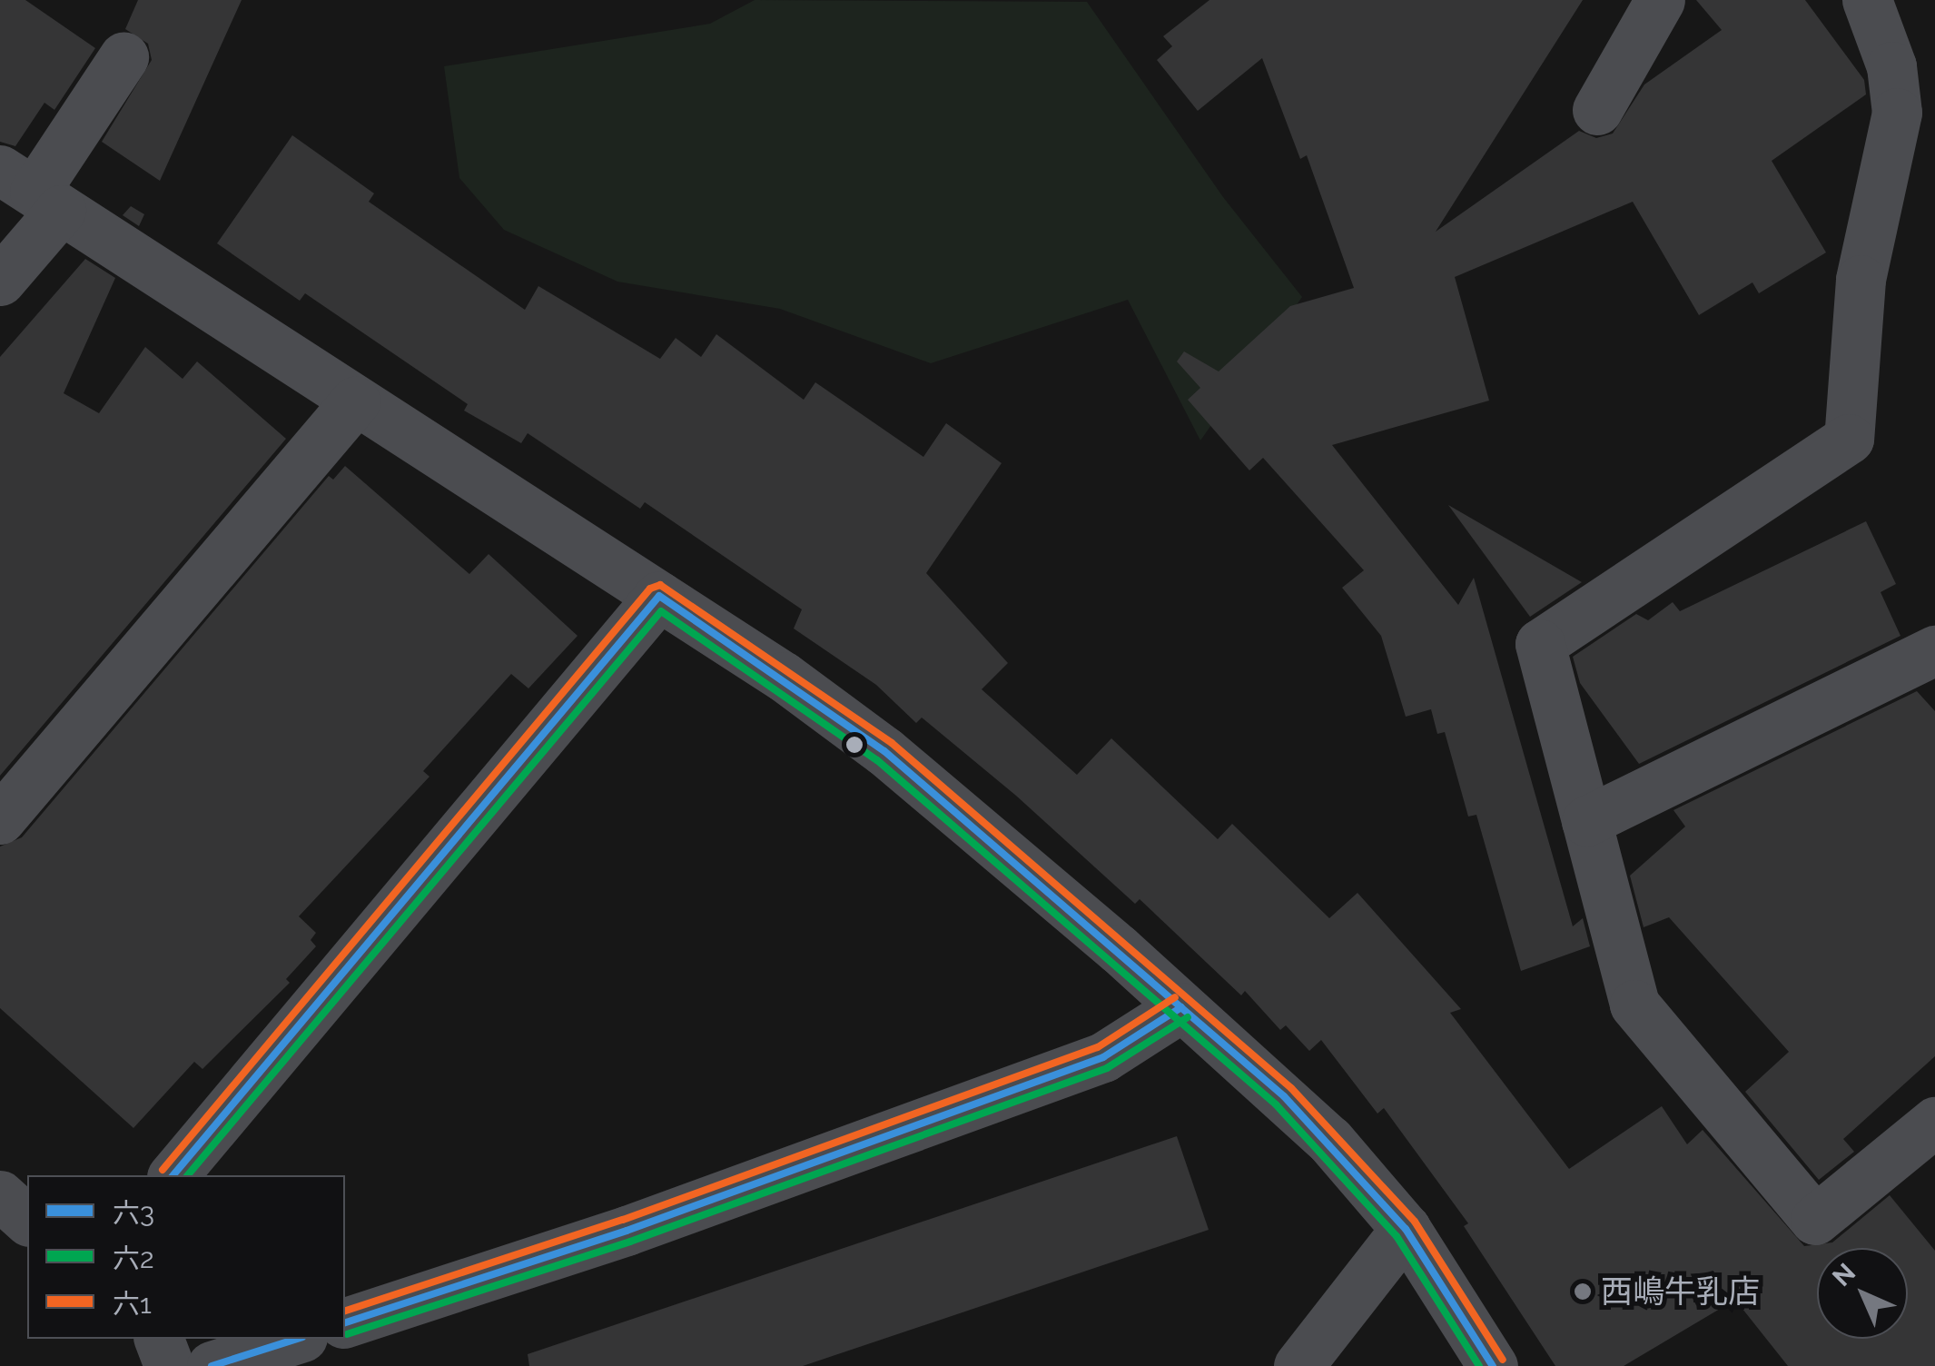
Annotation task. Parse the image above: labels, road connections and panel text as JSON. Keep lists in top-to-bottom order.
{
  "places": ["西嶋牛乳店"],
  "lines": ["transit line 六1", "transit line 六3", "transit line 六2"],
  "legend": ["六3", "六2", "六1"],
  "north": "top left"
}
